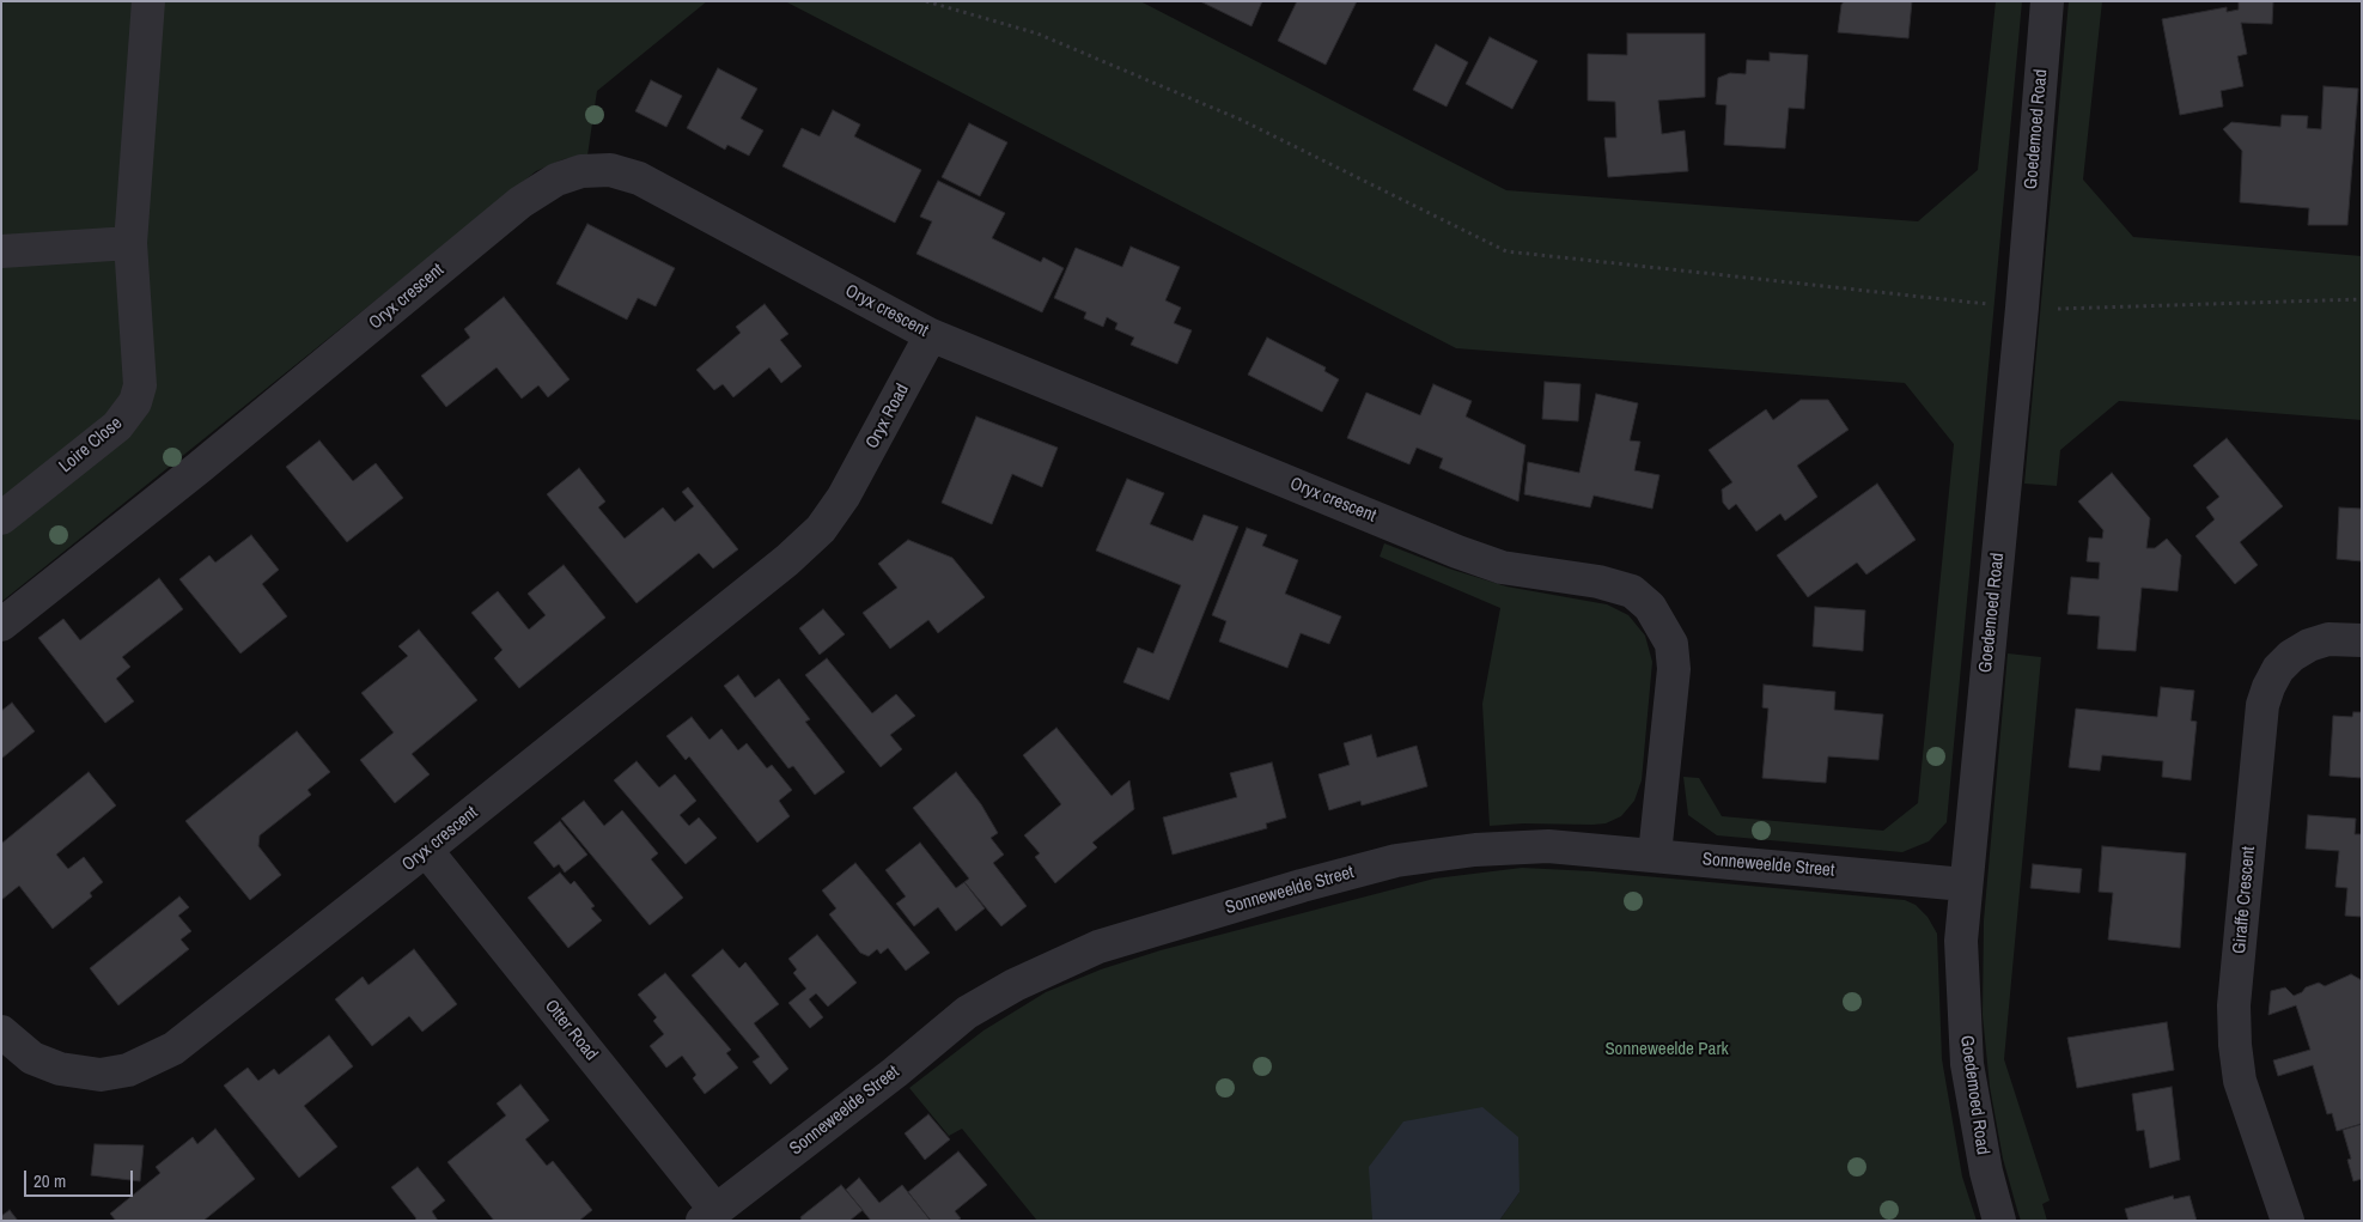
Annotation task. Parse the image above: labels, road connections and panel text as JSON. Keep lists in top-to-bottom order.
{
  "streets": {
    "street": [
      "Goedemoed Road",
      "Oryx crescent",
      "Oryx Road",
      "Loire Close",
      "Sonneweelde Street",
      "Giraffe Crescent",
      "Otter Road"
    ]
  },
  "crossings": [
    ["Goedemoed Road", "Sonneweelde Street"],
    ["Oryx crescent", "Oryx Road"],
    ["Oryx crescent", "Sonneweelde Street"],
    ["Oryx crescent", "Otter Road"],
    ["Sonneweelde Street", "Otter Road"]
  ],
  "parks": ["Sonneweelde Park"],
  "scale_bar": "20 m"
}
